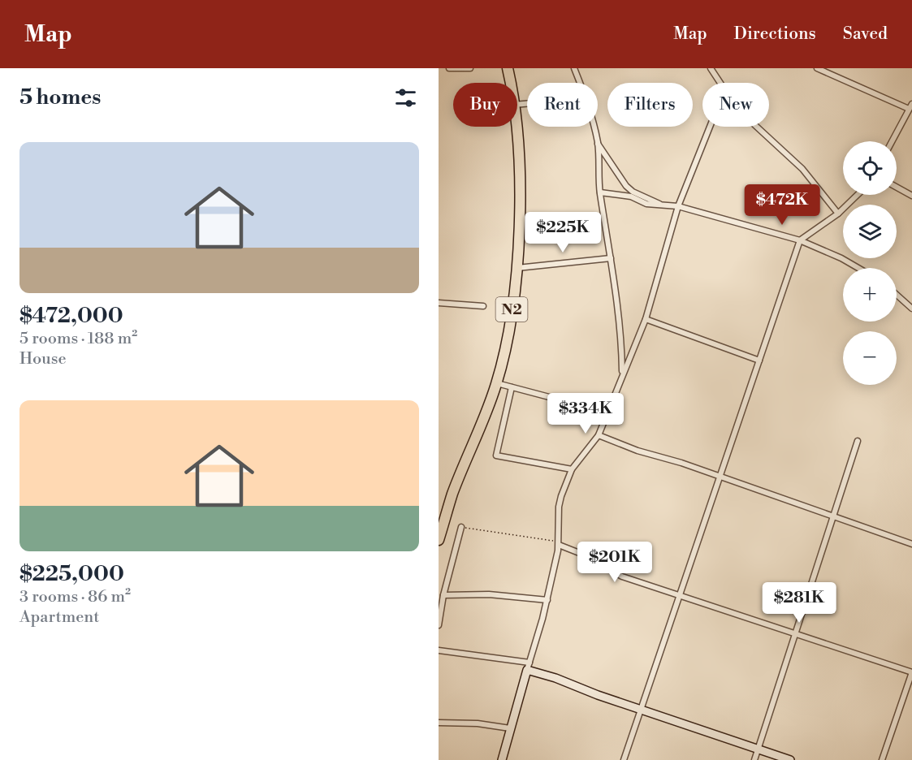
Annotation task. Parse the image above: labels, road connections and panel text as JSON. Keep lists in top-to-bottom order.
{
  "streets": {
    "highway": ["N2"]
  },
  "page": {
    "header": "Map",
    "nav": ["Map", "Directions", "Saved"],
    "heading": "5 homes",
    "chip": [
      "Buy",
      "Rent",
      "Filters",
      "New"
    ],
    "list": [
      {
        "name": "$472,000",
        "note": "5 rooms · 188 m² · House"
      },
      {
        "name": "$225,000",
        "note": "3 rooms · 86 m² · Apartment"
      }
    ],
    "map_buttons": ["+", "−"],
    "price": [
      "$472K",
      "$225K",
      "$334K",
      "$201K",
      "$281K"
    ]
  }
}
